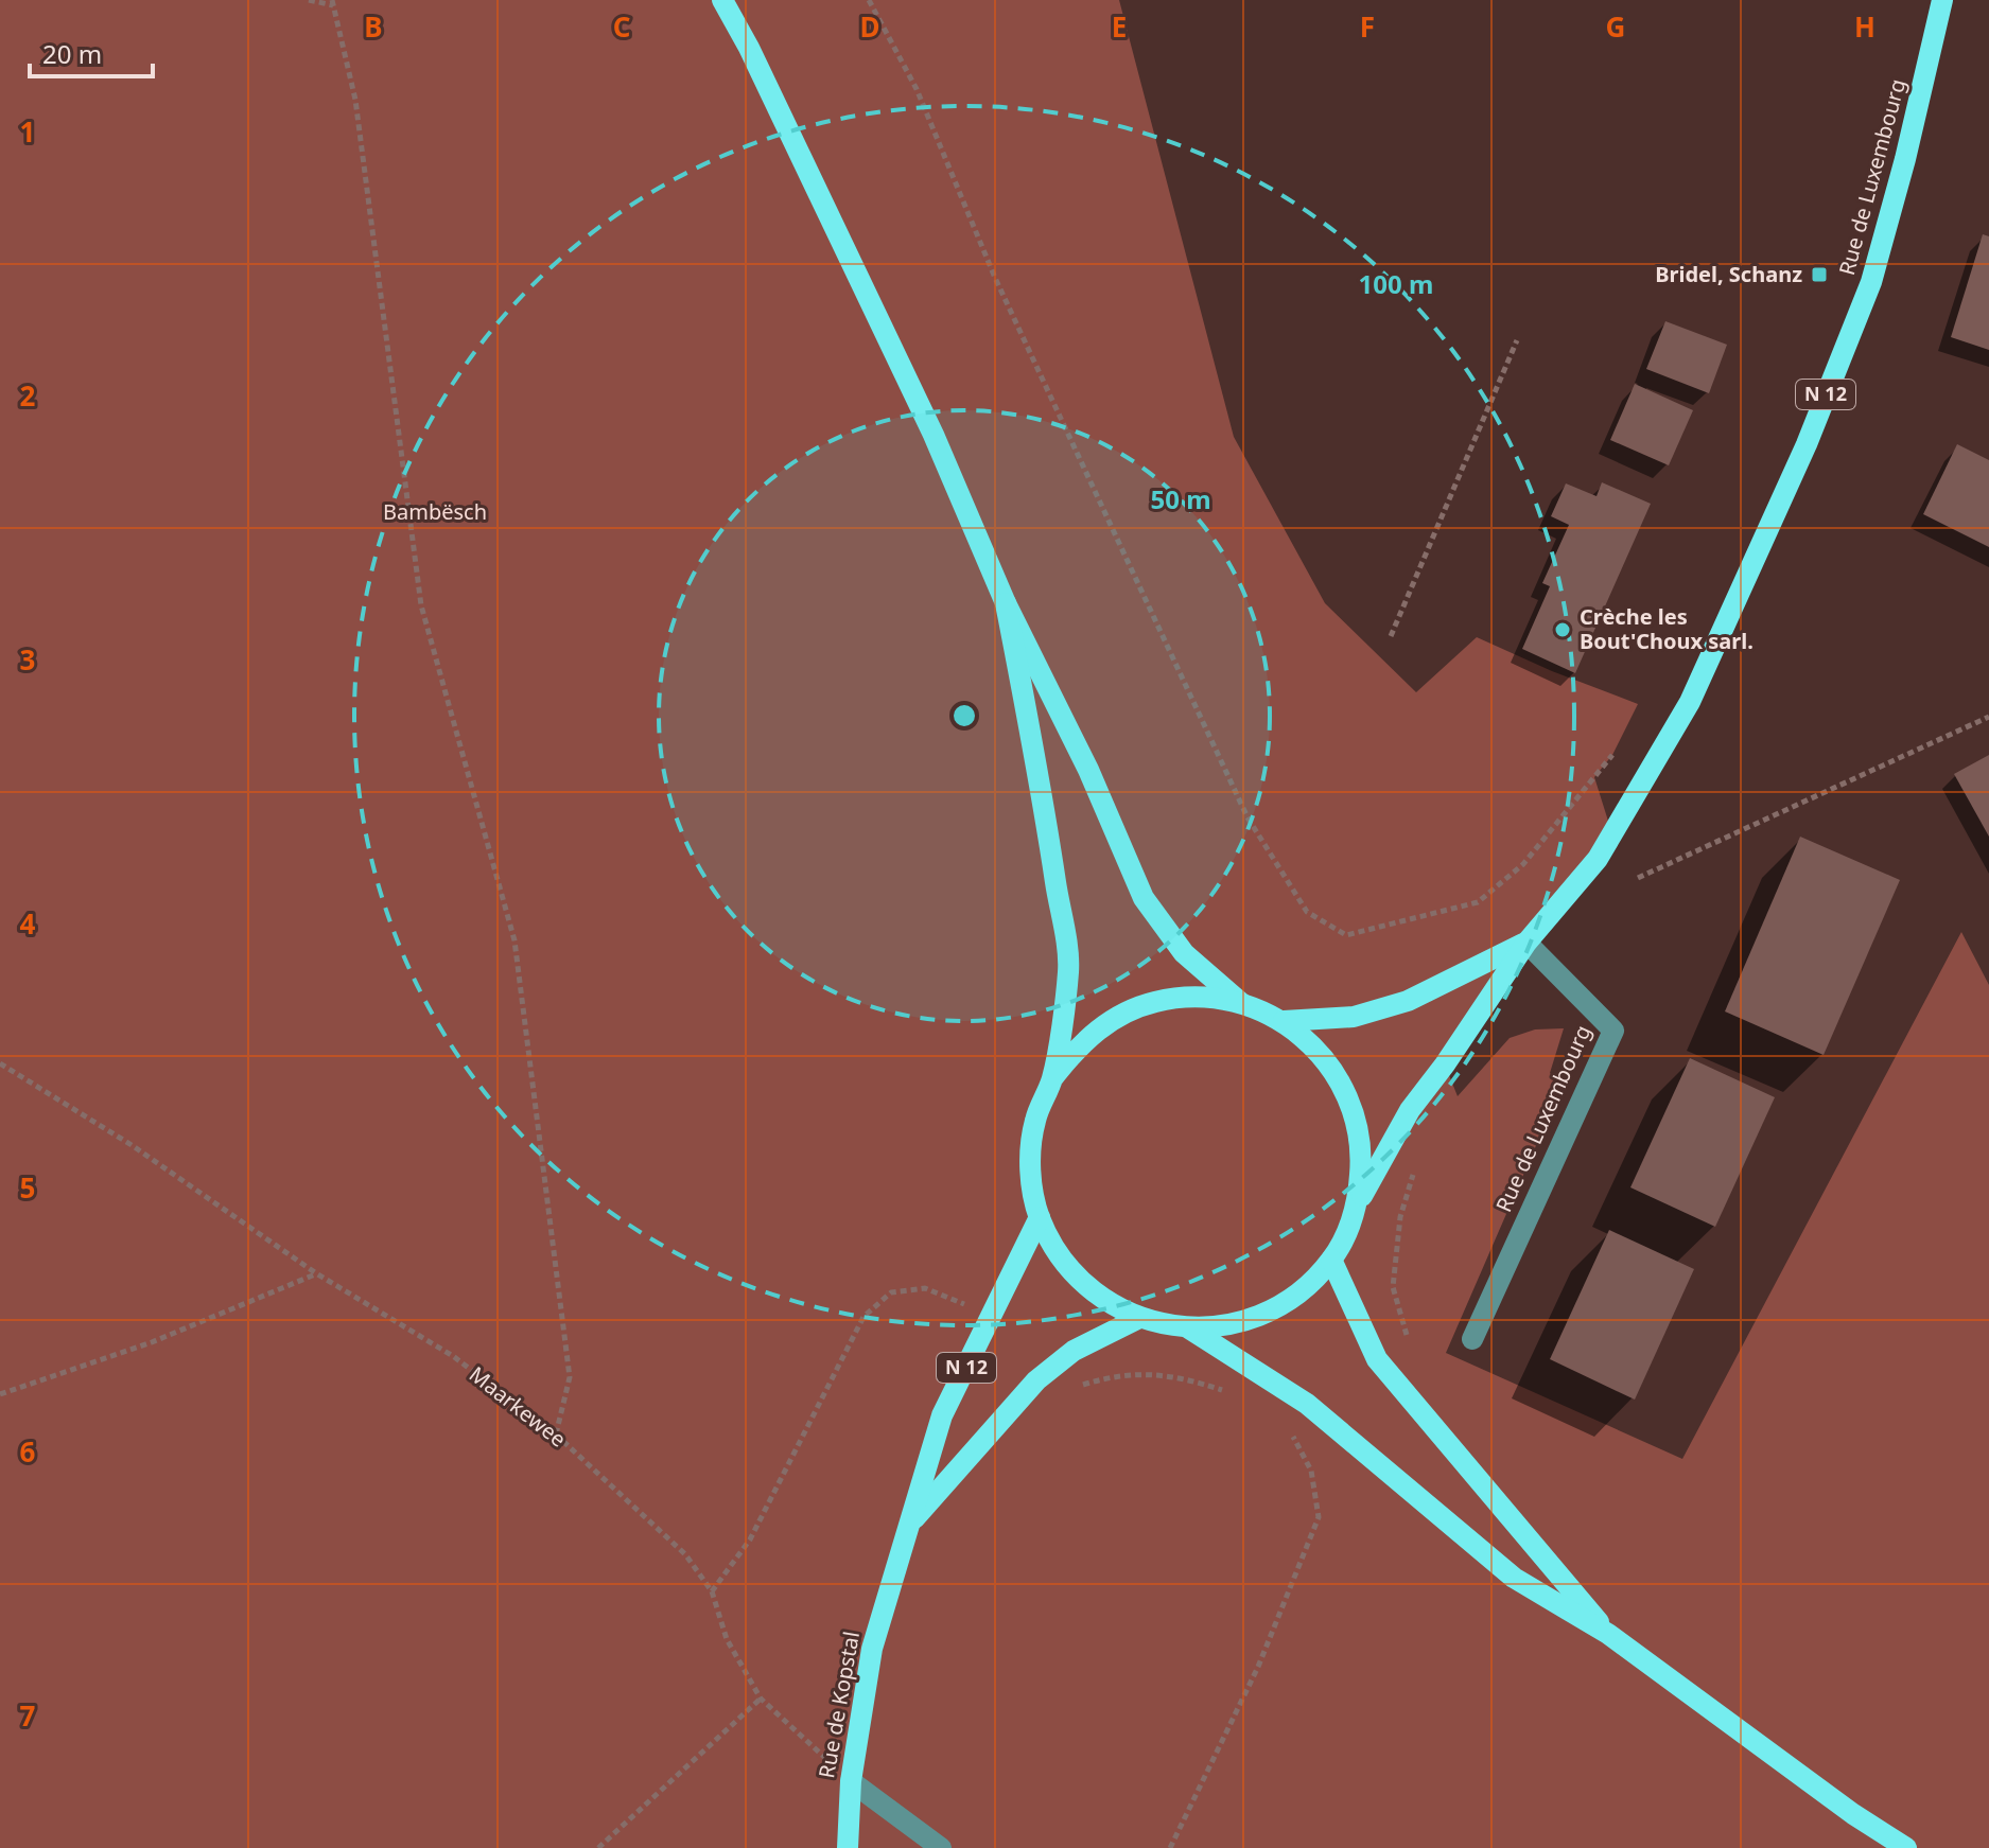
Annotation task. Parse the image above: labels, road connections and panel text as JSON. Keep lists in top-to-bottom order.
{
  "streets": {
    "main road": ["Rue de Luxembourg", "N 12", "Rue de Kopstal"],
    "path": ["Maarkewee"]
  },
  "crossings": [
    ["Maarkewee", "Rue de Kopstal"]
  ],
  "parks": ["Bambësch"],
  "places": {
    "transit": ["Bridel, Schanz"],
    "other": ["Crèche les Bout'Choux sarl."]
  },
  "scale_bar": "20 m",
  "grid": {
    "columns": [
      "B",
      "C",
      "D",
      "E",
      "F",
      "G",
      "H"
    ],
    "rows": [
      "1",
      "2",
      "3",
      "4",
      "5",
      "6",
      "7"
    ]
  },
  "rings": ["100 m", "50 m"]
}
